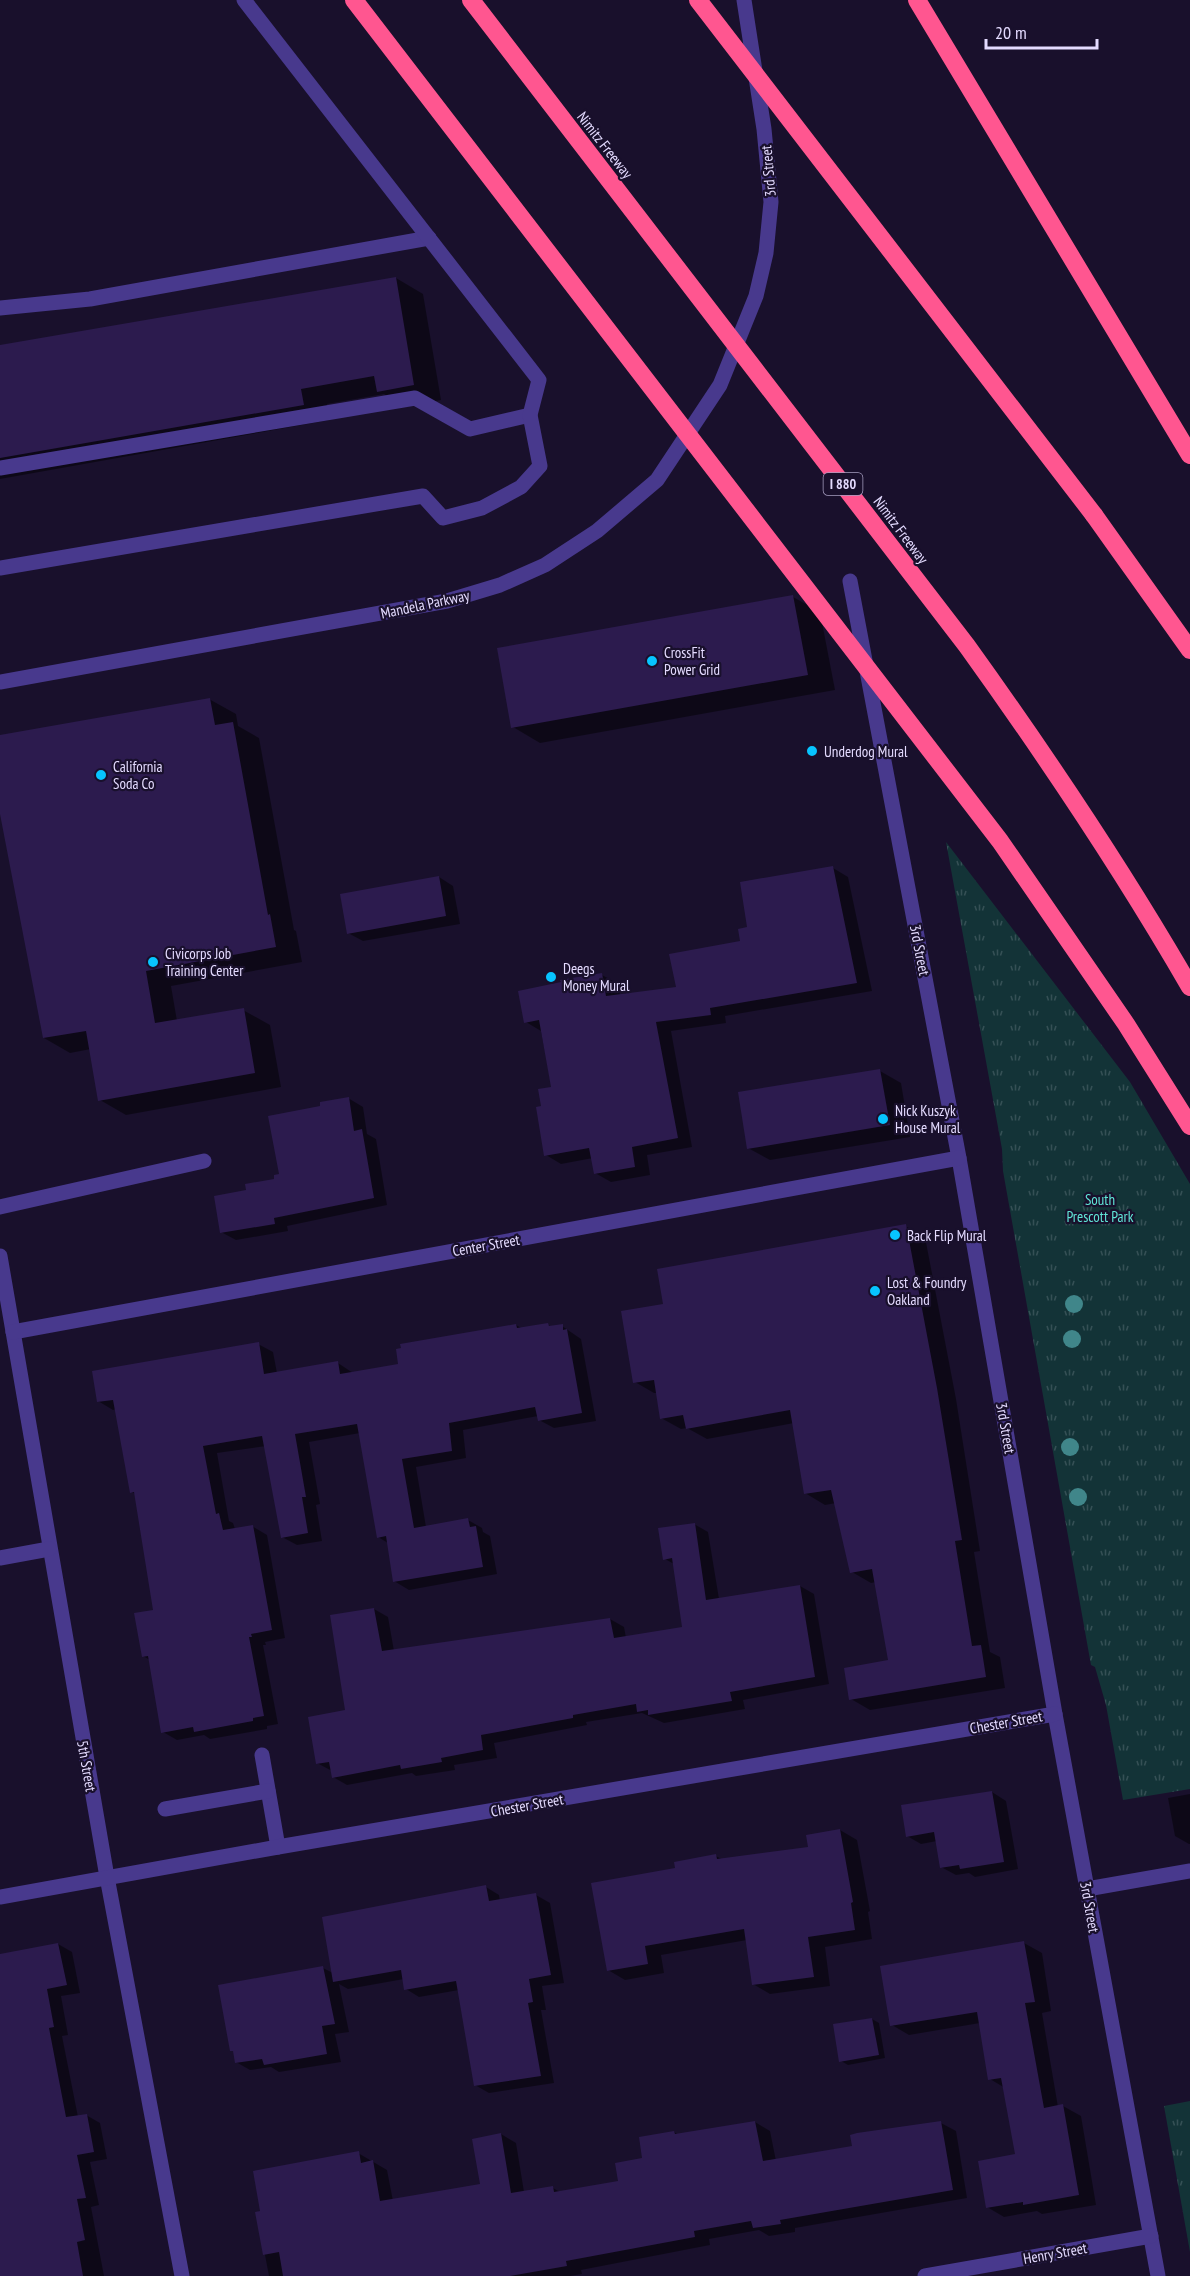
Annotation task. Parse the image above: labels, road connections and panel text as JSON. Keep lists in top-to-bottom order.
{
  "streets": {
    "highway": ["Nimitz Freeway", "I 880"],
    "street": [
      "3rd Street",
      "Mandela Parkway",
      "Center Street",
      "Chester Street",
      "5th Street",
      "Henry Street"
    ]
  },
  "crossings": [
    ["3rd Street", "Mandela Parkway"],
    ["3rd Street", "Center Street"],
    ["3rd Street", "Chester Street"],
    ["3rd Street", "Henry Street"],
    ["Center Street", "5th Street"],
    ["Chester Street", "5th Street"]
  ],
  "parks": ["South Prescott Park"],
  "places": [
    "CrossFit Power Grid",
    "Underdog Mural",
    "California Soda Co",
    "Civicorps Job Training Center",
    "Deegs Money Mural",
    "Nick Kuszyk House Mural",
    "Back Flip Mural",
    "Lost & Foundry Oakland"
  ],
  "scale_bar": "20 m"
}
